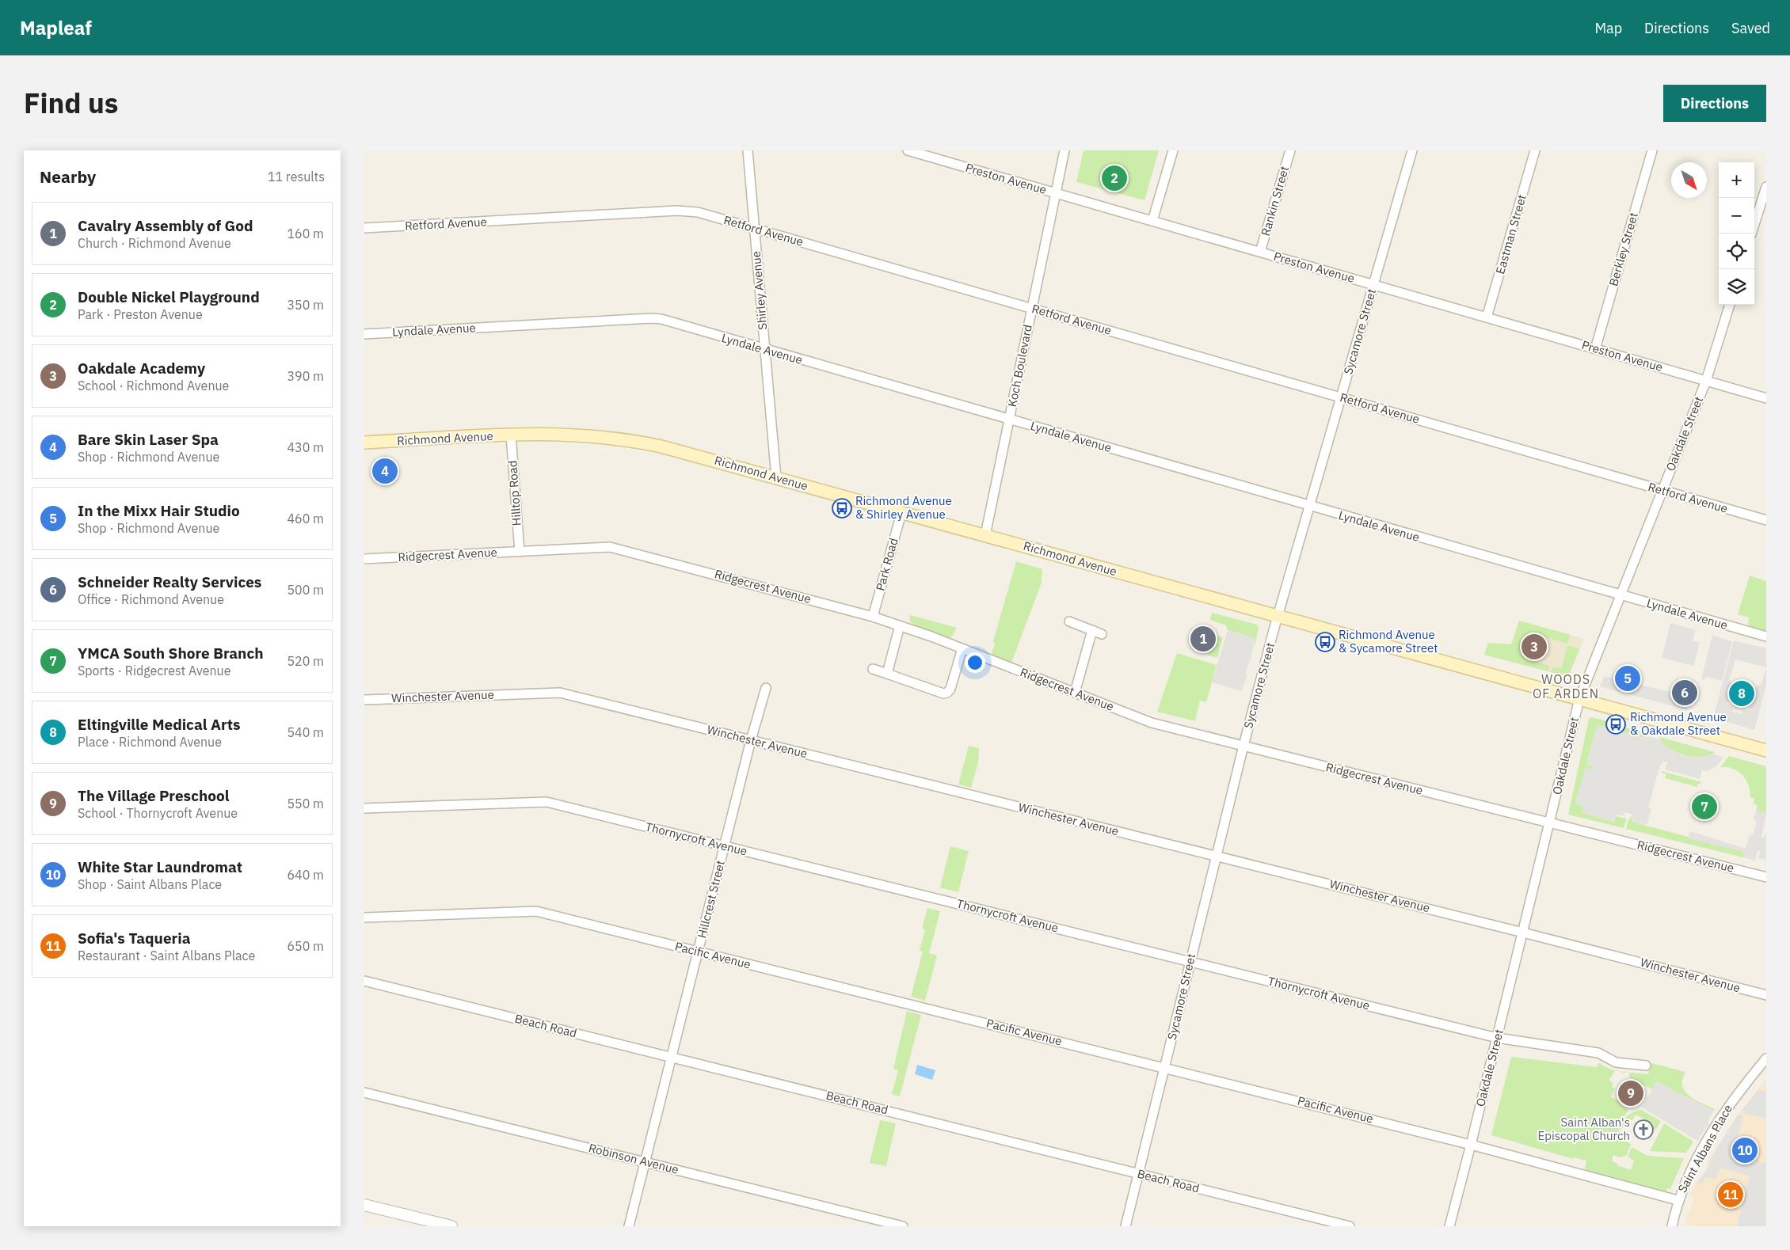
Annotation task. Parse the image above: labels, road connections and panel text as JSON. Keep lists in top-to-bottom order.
{
  "streets": {
    "main road": ["Richmond Avenue"],
    "street": [
      "Preston Avenue",
      "Rankin Street",
      "Retford Avenue",
      "Eastman Street",
      "Berkley Street",
      "Shirley Avenue",
      "Lyndale Avenue",
      "Sycamore Street",
      "Koch Boulevard",
      "Oakdale Street",
      "Hilltop Road",
      "Ridgecrest Avenue",
      "Park Road",
      "Winchester Avenue",
      "Thornycroft Avenue",
      "Hillcrest Street",
      "Pacific Avenue",
      "Beach Road",
      "Saint Albans Place",
      "Robinson Avenue"
    ]
  },
  "crossings": [
    ["Preston Avenue", "Rankin Street"],
    ["Preston Avenue", "Eastman Street"],
    ["Preston Avenue", "Berkley Street"],
    ["Preston Avenue", "Sycamore Street"],
    ["Preston Avenue", "Koch Boulevard"],
    ["Preston Avenue", "Oakdale Street"],
    ["Retford Avenue", "Shirley Avenue"],
    ["Retford Avenue", "Sycamore Street"],
    ["Retford Avenue", "Koch Boulevard"],
    ["Retford Avenue", "Oakdale Street"],
    ["Shirley Avenue", "Lyndale Avenue"],
    ["Shirley Avenue", "Richmond Avenue"],
    ["Lyndale Avenue", "Sycamore Street"],
    ["Lyndale Avenue", "Koch Boulevard"],
    ["Lyndale Avenue", "Oakdale Street"],
    ["Sycamore Street", "Richmond Avenue"],
    ["Sycamore Street", "Ridgecrest Avenue"],
    ["Sycamore Street", "Winchester Avenue"],
    ["Sycamore Street", "Thornycroft Avenue"],
    ["Sycamore Street", "Pacific Avenue"],
    ["Sycamore Street", "Beach Road"],
    ["Koch Boulevard", "Richmond Avenue"],
    ["Oakdale Street", "Richmond Avenue"],
    ["Oakdale Street", "Ridgecrest Avenue"],
    ["Oakdale Street", "Winchester Avenue"],
    ["Oakdale Street", "Thornycroft Avenue"],
    ["Oakdale Street", "Pacific Avenue"],
    ["Richmond Avenue", "Hilltop Road"],
    ["Richmond Avenue", "Park Road"],
    ["Hilltop Road", "Ridgecrest Avenue"],
    ["Ridgecrest Avenue", "Park Road"],
    ["Winchester Avenue", "Hillcrest Street"],
    ["Thornycroft Avenue", "Hillcrest Street"],
    ["Hillcrest Street", "Pacific Avenue"],
    ["Hillcrest Street", "Beach Road"],
    ["Hillcrest Street", "Robinson Avenue"],
    ["Pacific Avenue", "Saint Albans Place"]
  ],
  "districts": ["WOODS OF ARDEN"],
  "places": {
    "bus stop": ["Richmond Avenue & Shirley Avenue", "Richmond Avenue & Sycamore Street", "Richmond Avenue & Oakdale Street"],
    "church": ["Saint Alban's Episcopal Church"]
  },
  "north": "bottom right",
  "page": {
    "header": "Mapleaf",
    "nav": ["Map", "Directions", "Saved"],
    "title": "Find us",
    "buttons": "Directions",
    "heading": ["Nearby", "11 results"],
    "map_buttons": ["+", "−"],
    "pins": [
      "2",
      "4",
      "1",
      "3",
      "5",
      "6",
      "8",
      "7",
      "9",
      "10",
      "11"
    ],
    "list": [
      {
        "mark": "1",
        "name": "Cavalry Assembly of God",
        "note": "Church · Richmond Avenue",
        "value": "160 m"
      },
      {
        "mark": "2",
        "name": "Double Nickel Playground",
        "note": "Park · Preston Avenue",
        "value": "350 m"
      },
      {
        "mark": "3",
        "name": "Oakdale Academy",
        "note": "School · Richmond Avenue",
        "value": "390 m"
      },
      {
        "mark": "4",
        "name": "Bare Skin Laser Spa",
        "note": "Shop · Richmond Avenue",
        "value": "430 m"
      },
      {
        "mark": "5",
        "name": "In the Mixx Hair Studio",
        "note": "Shop · Richmond Avenue",
        "value": "460 m"
      },
      {
        "mark": "6",
        "name": "Schneider Realty Services",
        "note": "Office · Richmond Avenue",
        "value": "500 m"
      },
      {
        "mark": "7",
        "name": "YMCA South Shore Branch",
        "note": "Sports · Ridgecrest Avenue",
        "value": "520 m"
      },
      {
        "mark": "8",
        "name": "Eltingville Medical Arts",
        "note": "Place · Richmond Avenue",
        "value": "540 m"
      },
      {
        "mark": "9",
        "name": "The Village Preschool",
        "note": "School · Thornycroft Avenue",
        "value": "550 m"
      },
      {
        "mark": "10",
        "name": "White Star Laundromat",
        "note": "Shop · Saint Albans Place",
        "value": "640 m"
      },
      {
        "mark": "11",
        "name": "Sofia's Taqueria",
        "note": "Restaurant · Saint Albans Place",
        "value": "650 m"
      }
    ]
  }
}
